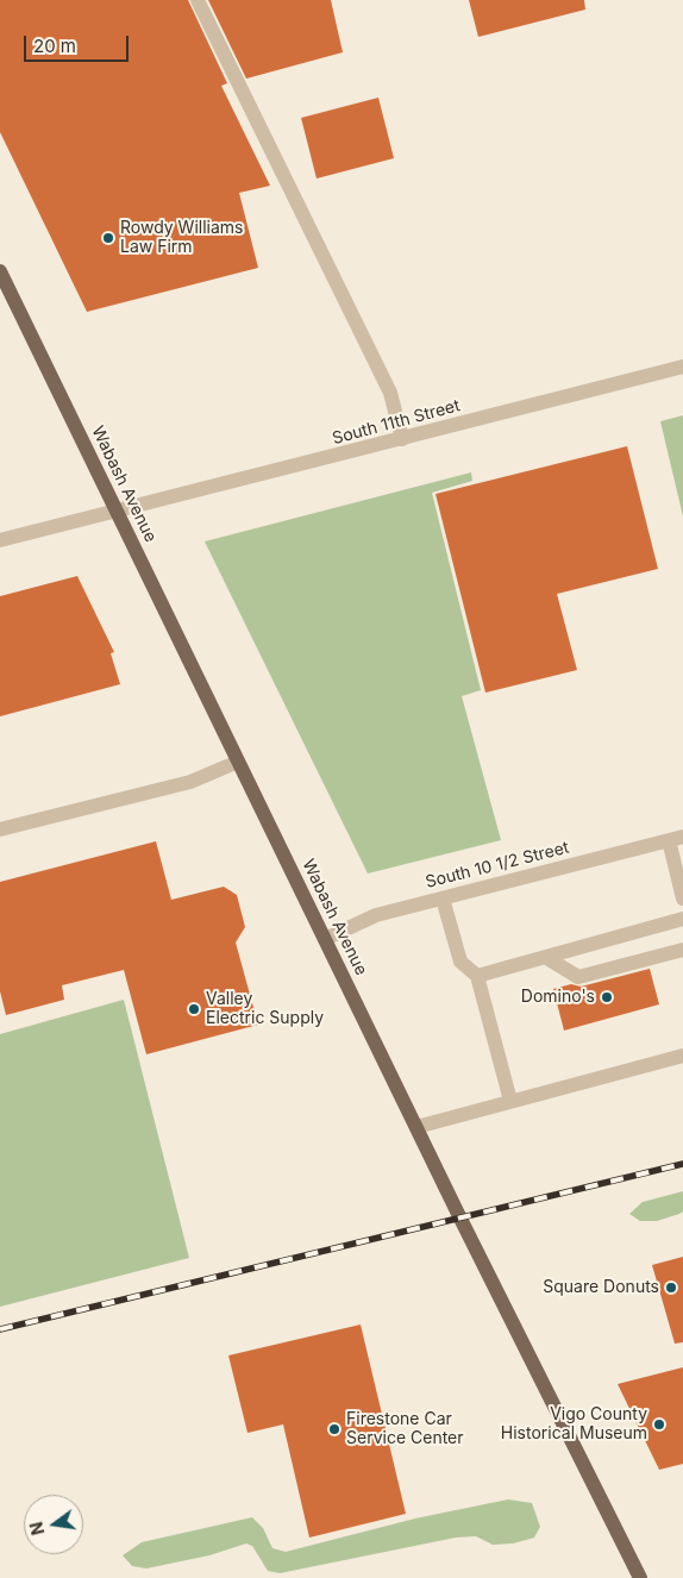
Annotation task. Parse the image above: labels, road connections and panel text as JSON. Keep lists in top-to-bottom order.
{
  "streets": {
    "main road": ["Wabash Avenue"],
    "street": ["South 11th Street", "South 10 1/2 Street"]
  },
  "crossings": [
    ["South 11th Street", "Wabash Avenue"],
    ["Wabash Avenue", "South 10 1/2 Street"]
  ],
  "places": [
    "Rowdy Williams Law Firm",
    "Domino's",
    "Valley Electric Supply",
    "Square Donuts",
    "Vigo County Historical Museum",
    "Firestone Car Service Center"
  ],
  "scale_bar": "20 m",
  "north": "left"
}
